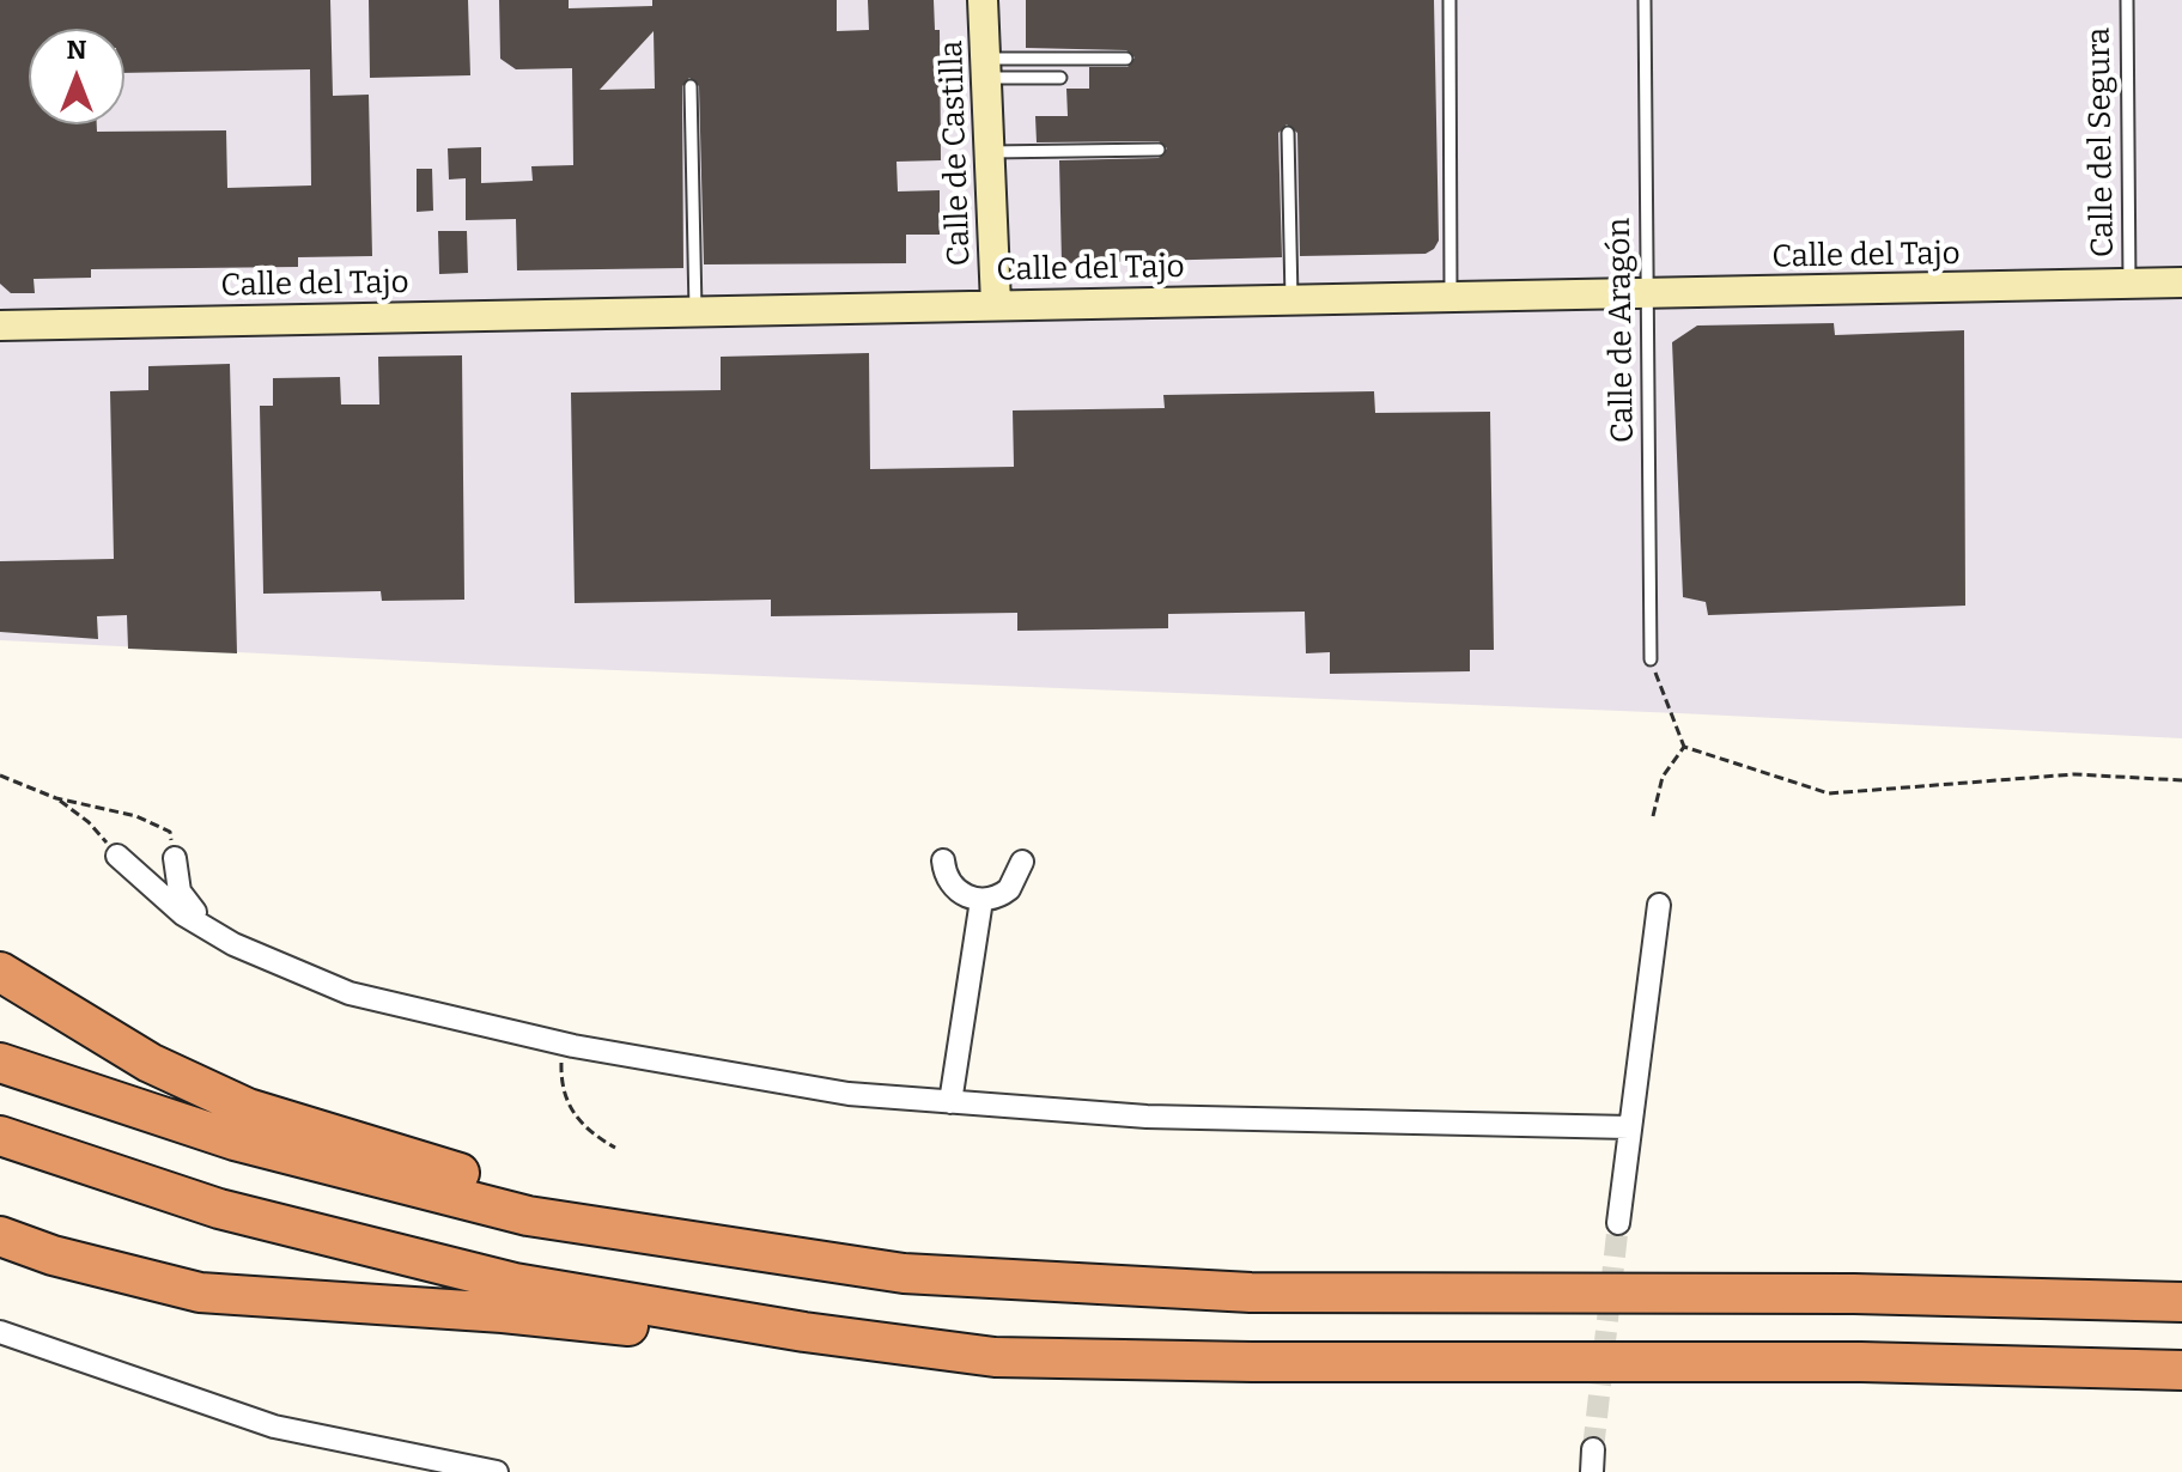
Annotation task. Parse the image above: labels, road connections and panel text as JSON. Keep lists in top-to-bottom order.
{
  "streets": {
    "street": ["Calle de Castilla", "Calle del Tajo"],
    "lane": ["Calle del Segura", "Calle de Aragón"]
  },
  "crossings": [
    ["Calle del Segura", "Calle del Tajo"],
    ["Calle de Castilla", "Calle del Tajo"],
    ["Calle del Tajo", "Calle de Aragón"]
  ],
  "north": "top"
}
